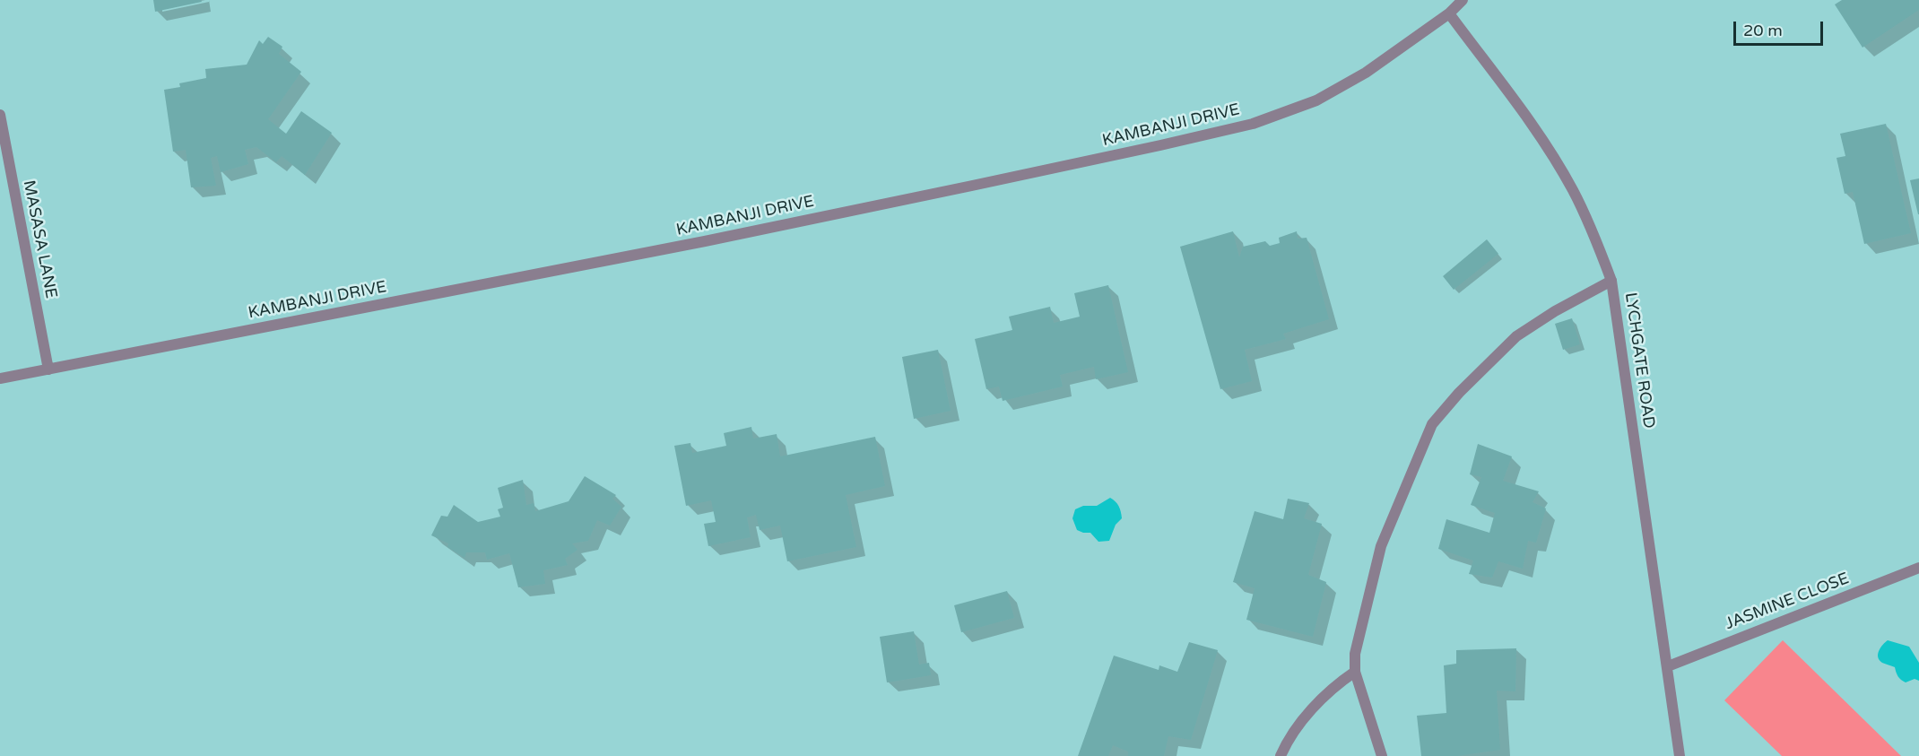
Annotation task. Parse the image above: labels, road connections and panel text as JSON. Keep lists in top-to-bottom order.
{
  "streets": {
    "street": [
      "KAMBANJI DRIVE",
      "MASASA LANE",
      "LYCHGATE ROAD",
      "JASMINE CLOSE"
    ]
  },
  "crossings": [
    ["KAMBANJI DRIVE", "MASASA LANE"],
    ["KAMBANJI DRIVE", "LYCHGATE ROAD"],
    ["LYCHGATE ROAD", "JASMINE CLOSE"]
  ],
  "scale_bar": "20 m"
}
